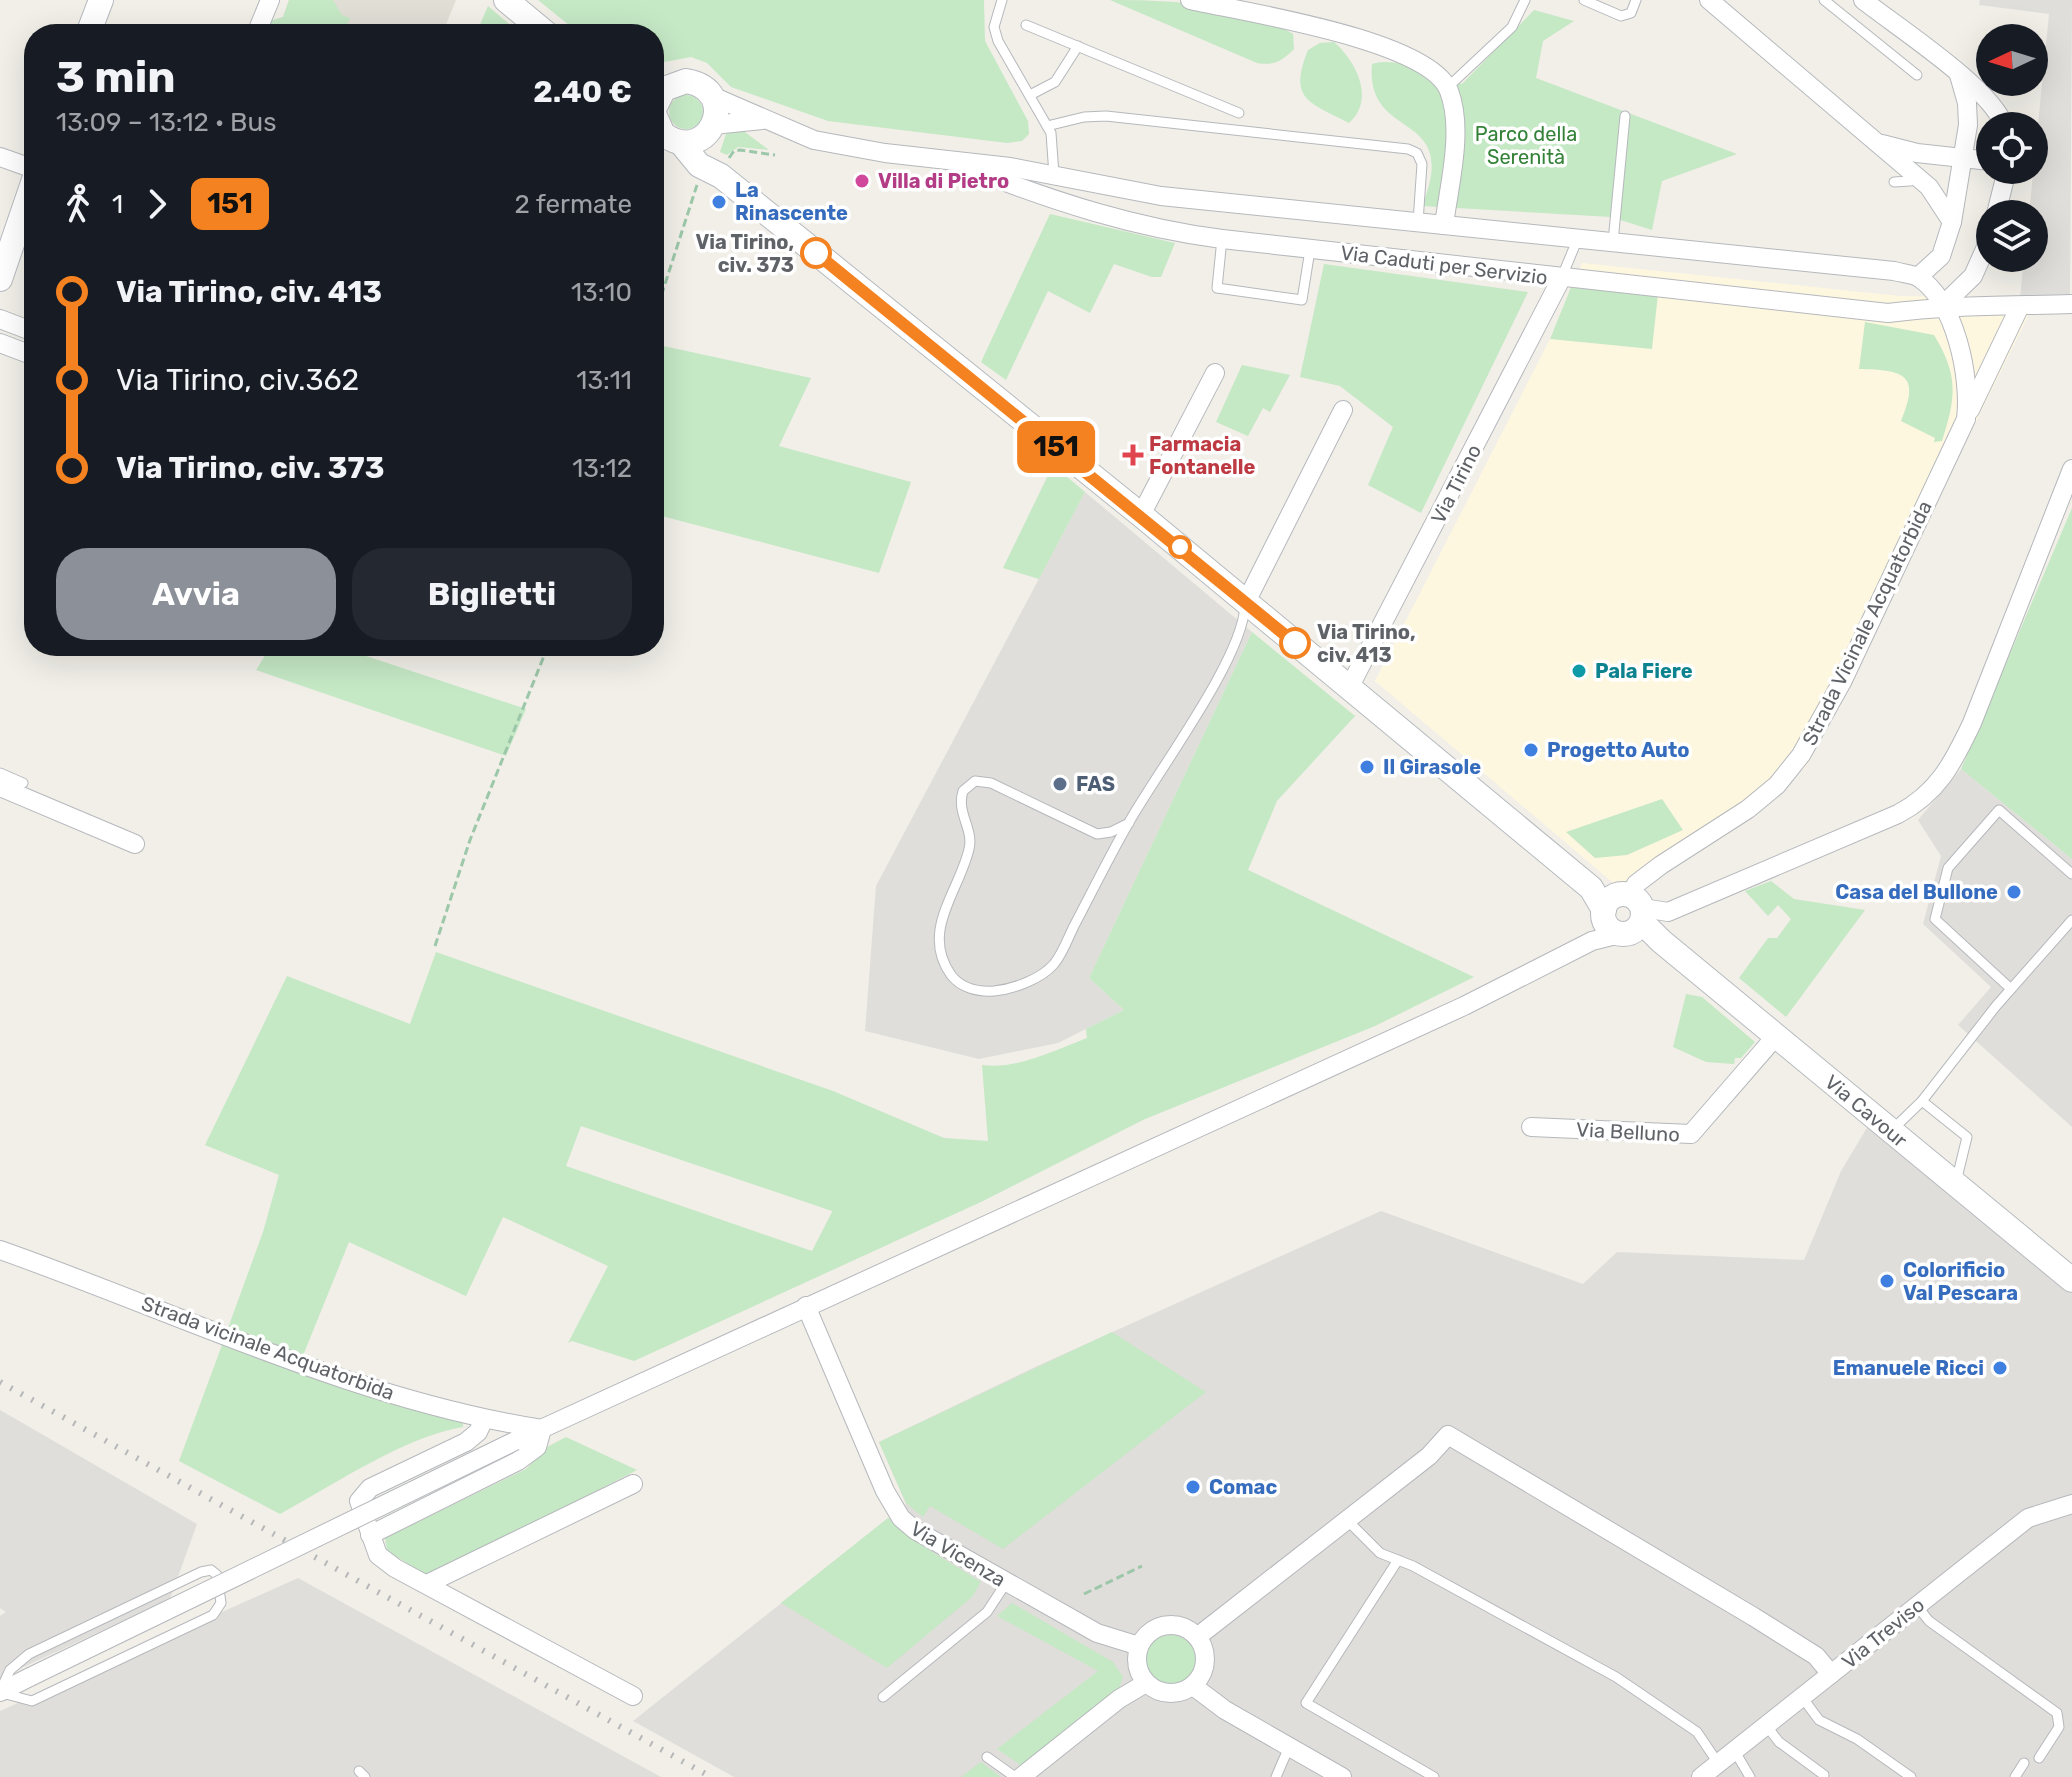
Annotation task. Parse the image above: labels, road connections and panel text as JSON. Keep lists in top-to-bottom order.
{
  "streets": {
    "street": [
      "Via Caduti per Servizio",
      "Via Tirino",
      "Strada Vicinale Acquatorbida",
      "Via Cavour",
      "Via Belluno",
      "Strada vicinale Acquatorbida",
      "Via Vicenza",
      "Via Treviso"
    ]
  },
  "crossings": [
    ["Via Caduti per Servizio", "Via Tirino"],
    ["Via Caduti per Servizio", "Strada Vicinale Acquatorbida"],
    ["Strada Vicinale Acquatorbida", "Via Cavour"],
    ["Via Cavour", "Via Belluno"]
  ],
  "parks": ["Parco della Serenità"],
  "places": {
    "other": [
      "Villa di Pietro",
      "La Rinascente",
      "Via Tirino, civ. 373",
      "Via Tirino, civ. 413",
      "Pala Fiere",
      "Progetto Auto",
      "Il Girasole",
      "FAS",
      "Casa del Bullone",
      "Colorificio Val Pescara",
      "Emanuele Ricci",
      "Comac"
    ],
    "health": ["Farmacia Fontanelle"]
  },
  "lines": ["bus line 151"],
  "north": "left",
  "page": {
    "on_map": "151",
    "heading": ["3 min", "13:09 – 13:12 · Bus", "2.40 €"],
    "legs": ["1", "151", "2 fermate"],
    "list": [
      {
        "name": "Via Tirino, civ. 413",
        "value": "13:10"
      },
      {
        "name": "Via Tirino, civ.362",
        "value": "13:11"
      },
      {
        "name": "Via Tirino, civ. 373",
        "value": "13:12"
      }
    ],
    "buttons": ["Avvia", "Biglietti"]
  }
}
